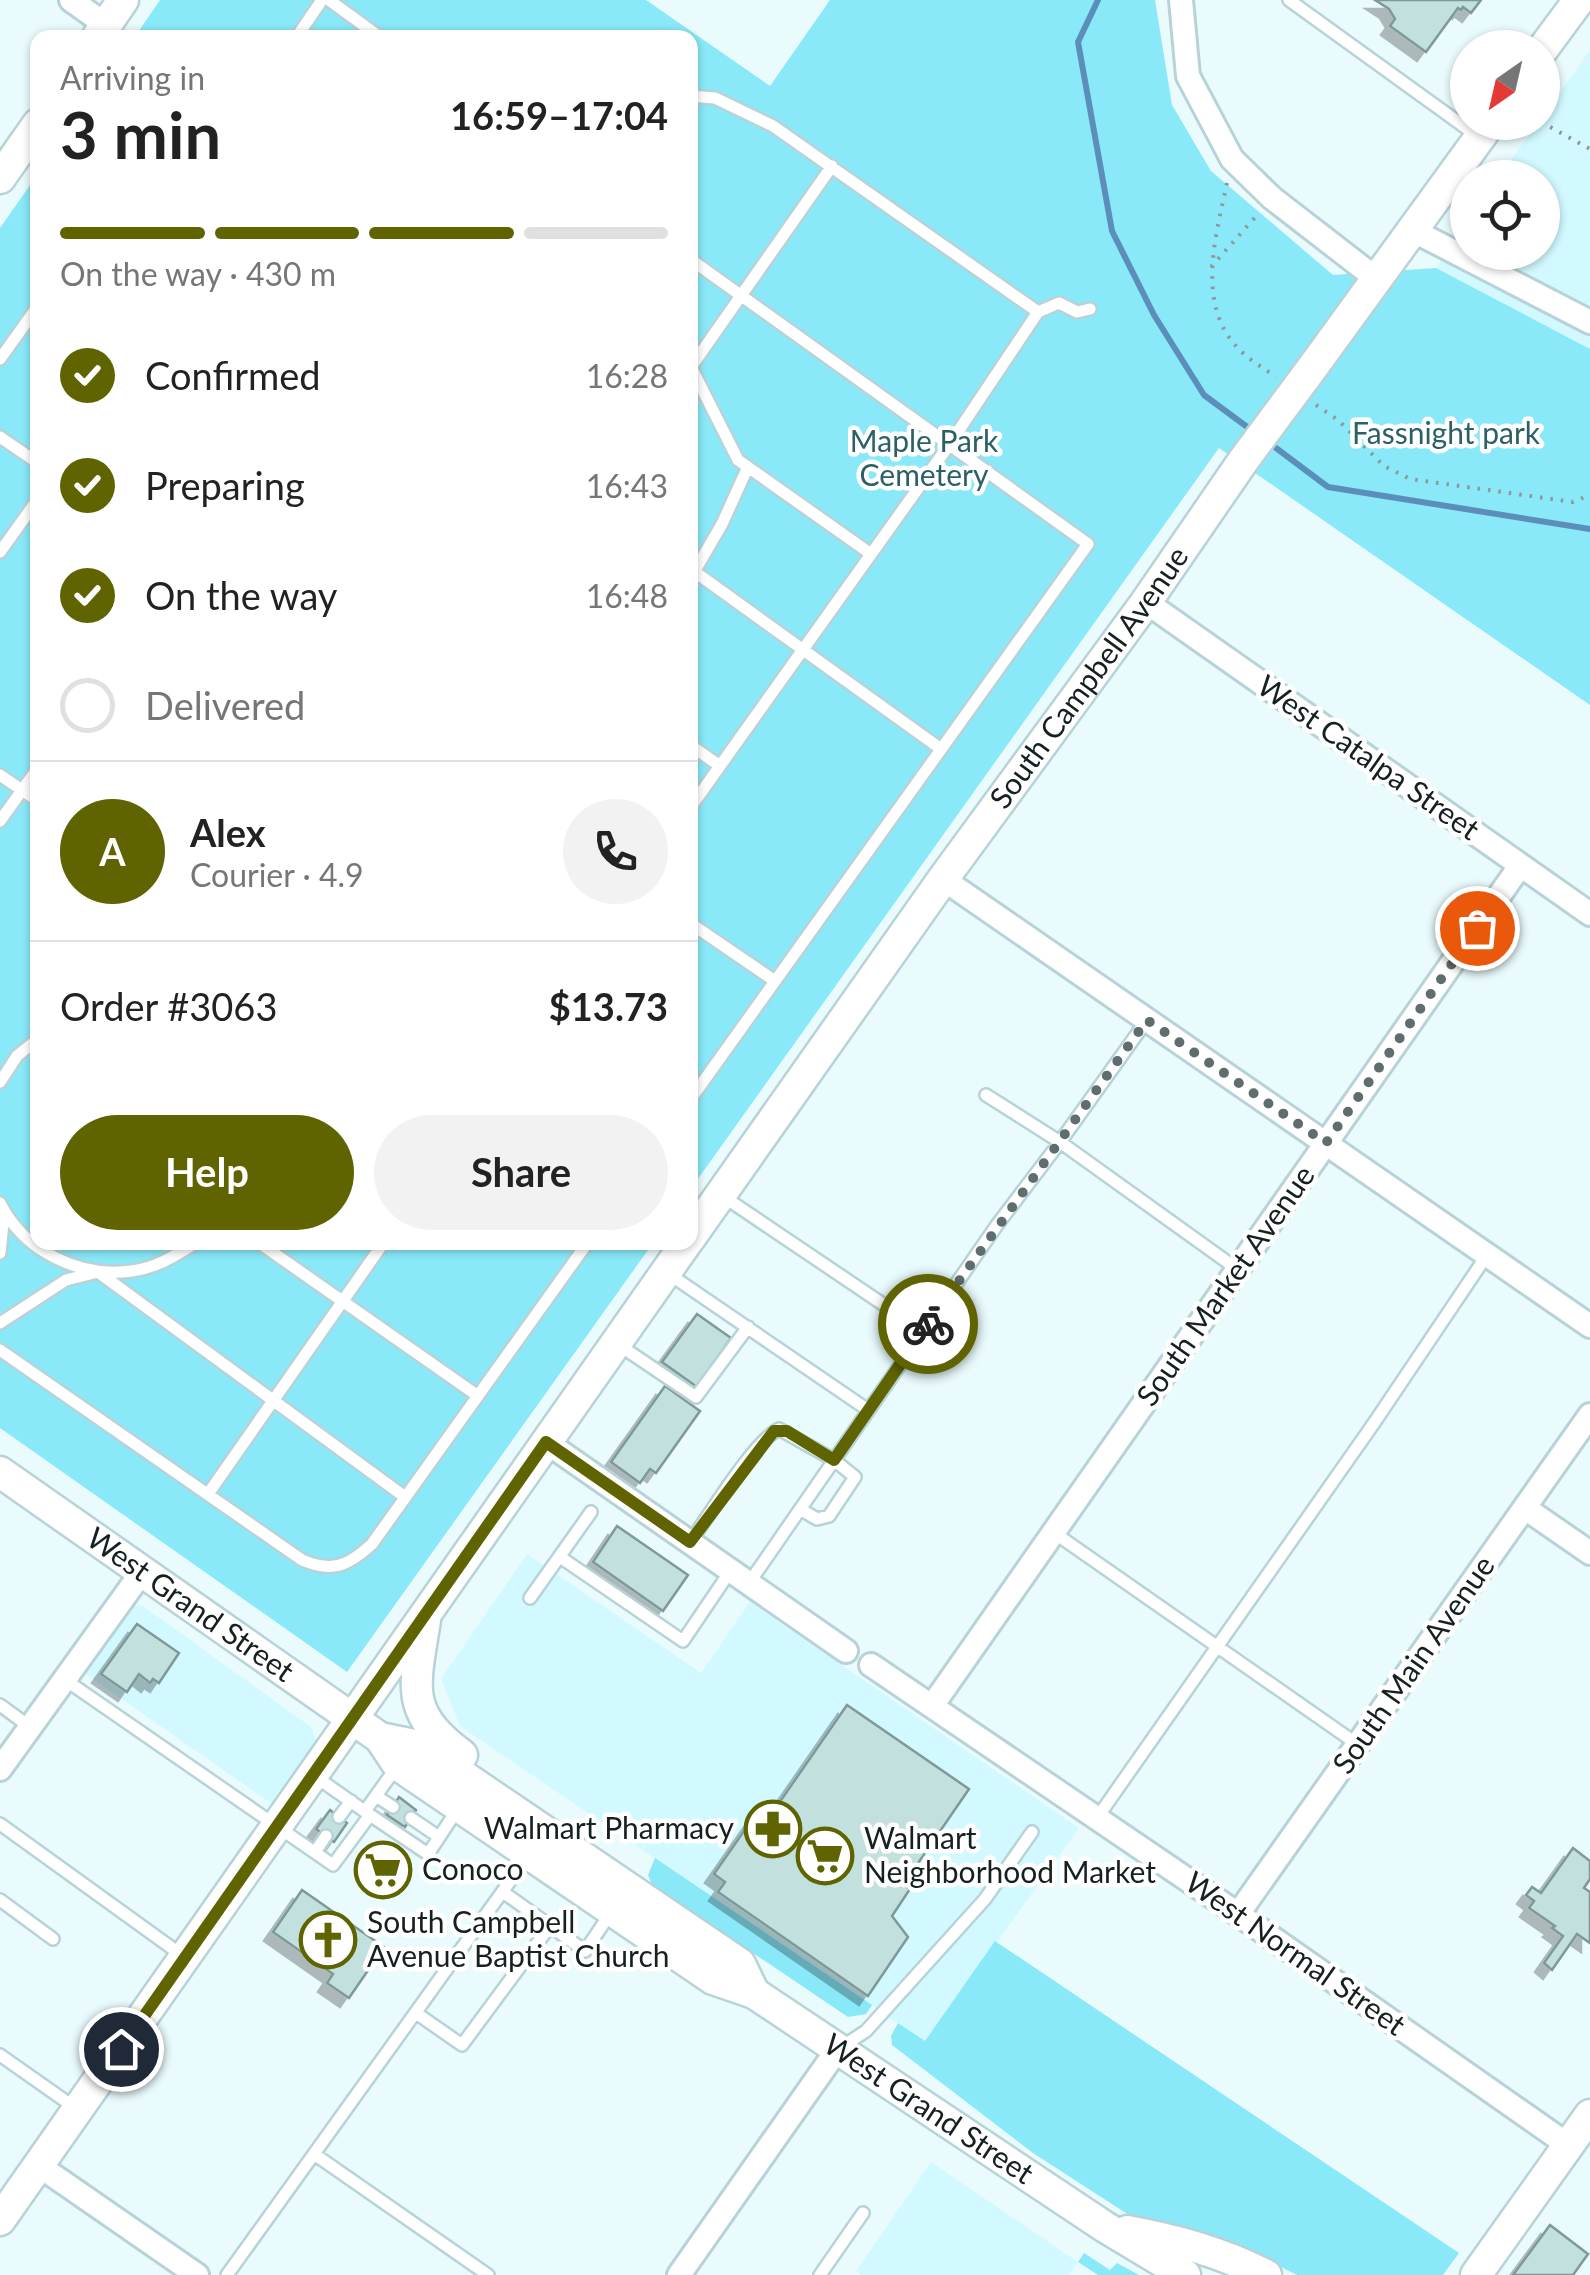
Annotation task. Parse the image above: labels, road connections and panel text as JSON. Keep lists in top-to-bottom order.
{
  "streets": {
    "main road": ["South Campbell Avenue", "West Grand Street"],
    "street": [
      "West Catalpa Street",
      "South Market Avenue",
      "South Main Avenue",
      "West Normal Street"
    ]
  },
  "crossings": [
    ["South Campbell Avenue", "West Catalpa Street"],
    ["South Campbell Avenue", "West Grand Street"],
    ["West Catalpa Street", "South Market Avenue"],
    ["South Market Avenue", "West Normal Street"],
    ["South Main Avenue", "West Normal Street"]
  ],
  "parks": ["Fassnight park", "Maple Park Cemetery"],
  "places": {
    "pharmacy": ["Walmart Pharmacy"],
    "supermarket": ["Walmart Neighborhood Market", "Conoco"],
    "church": ["South Campbell Avenue Baptist Church"]
  },
  "north": "bottom left",
  "page": {
    "heading": ["3 min", "Arriving in", "16:59–17:04"],
    "panel": [
      "Alex",
      "Courier · 4.9",
      "Order #3063",
      "$13.73"
    ],
    "bar": "On the way · 430 m",
    "list": [
      ["Confirmed", "16:28"],
      ["Preparing", "16:43"],
      ["On the way", "16:48"],
      "Delivered"
    ],
    "round": "A",
    "buttons": ["Help", "Share"]
  }
}
